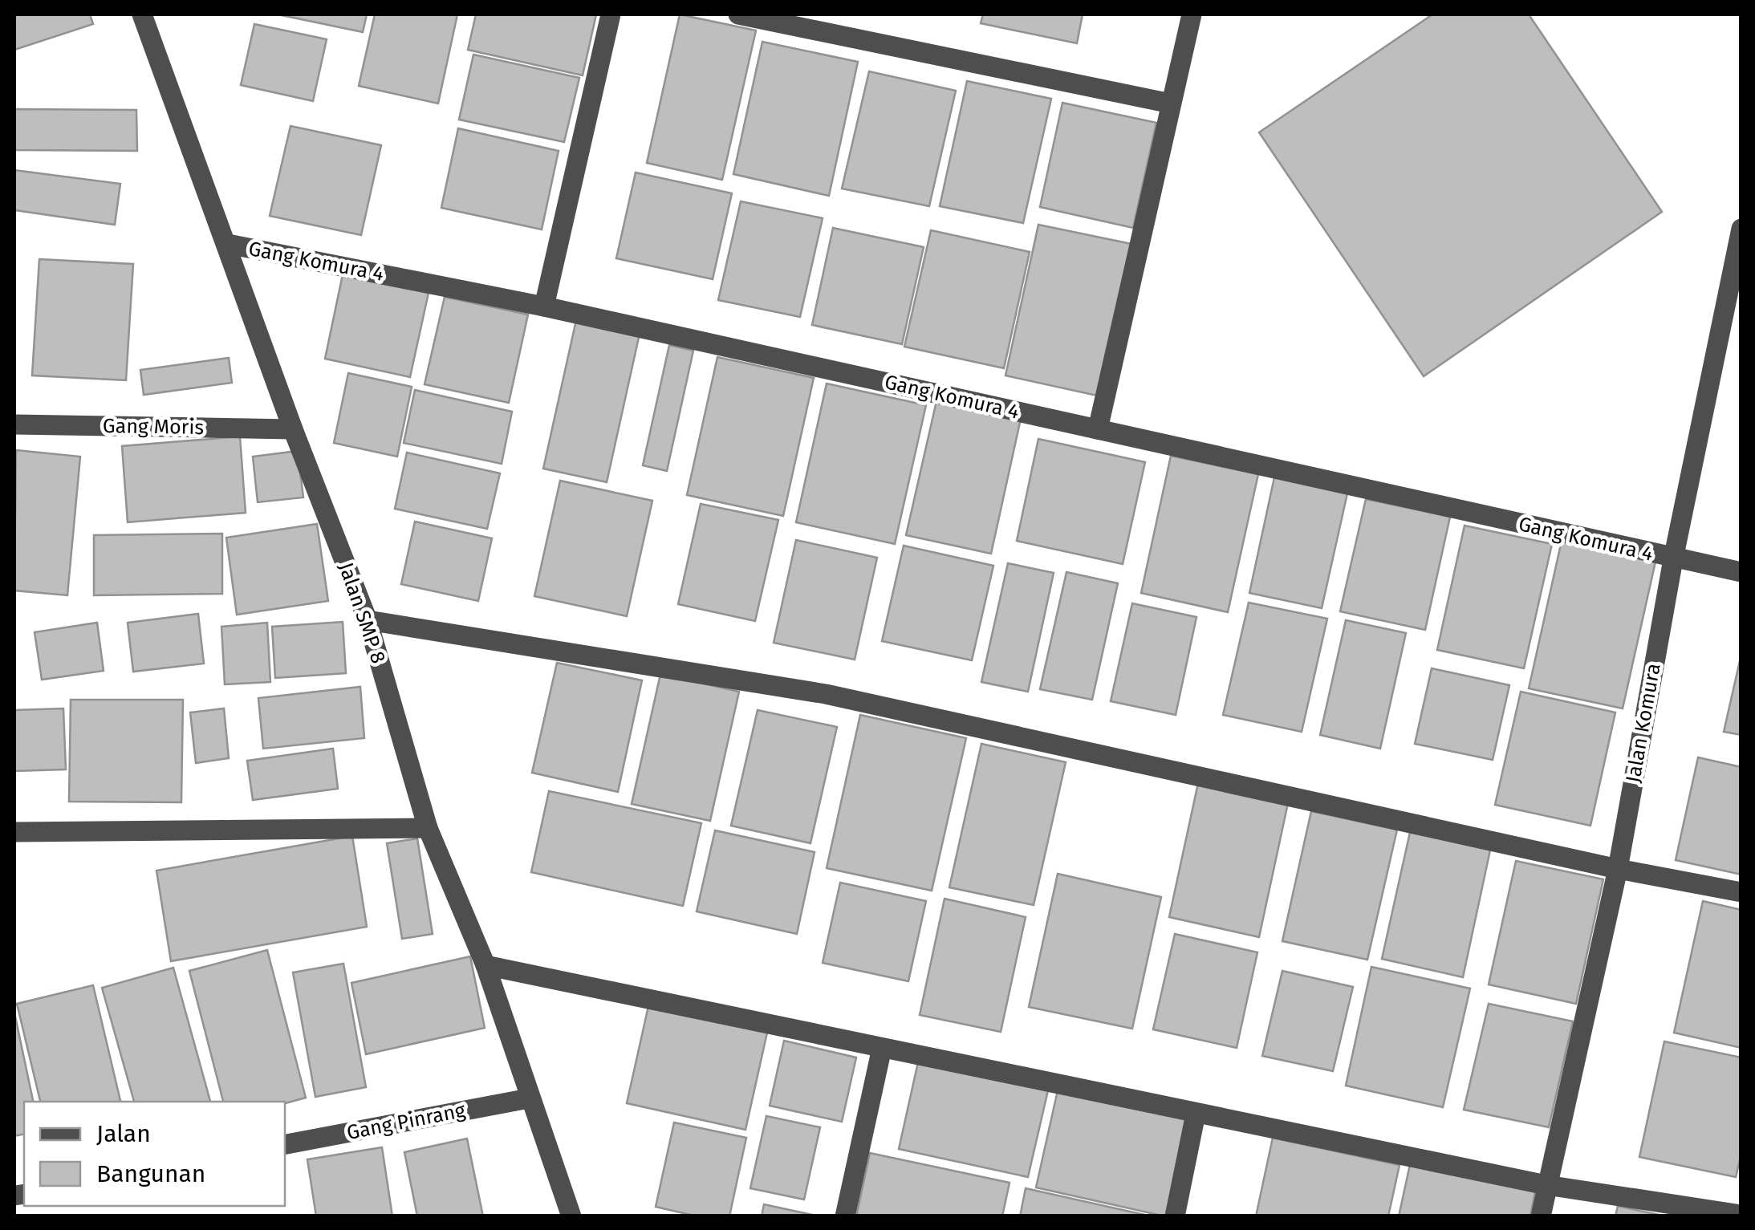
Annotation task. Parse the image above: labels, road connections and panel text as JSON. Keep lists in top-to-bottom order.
{
  "streets": {
    "street": [
      "Gang Komura 4",
      "Gang Moris",
      "Jalan SMP 8",
      "Jalan Komura",
      "Gang Pinrang"
    ]
  },
  "crossings": [
    ["Gang Komura 4", "Jalan SMP 8"],
    ["Gang Komura 4", "Jalan Komura"],
    ["Gang Moris", "Jalan SMP 8"],
    ["Jalan SMP 8", "Gang Pinrang"]
  ],
  "legend": ["Jalan", "Bangunan"]
}
